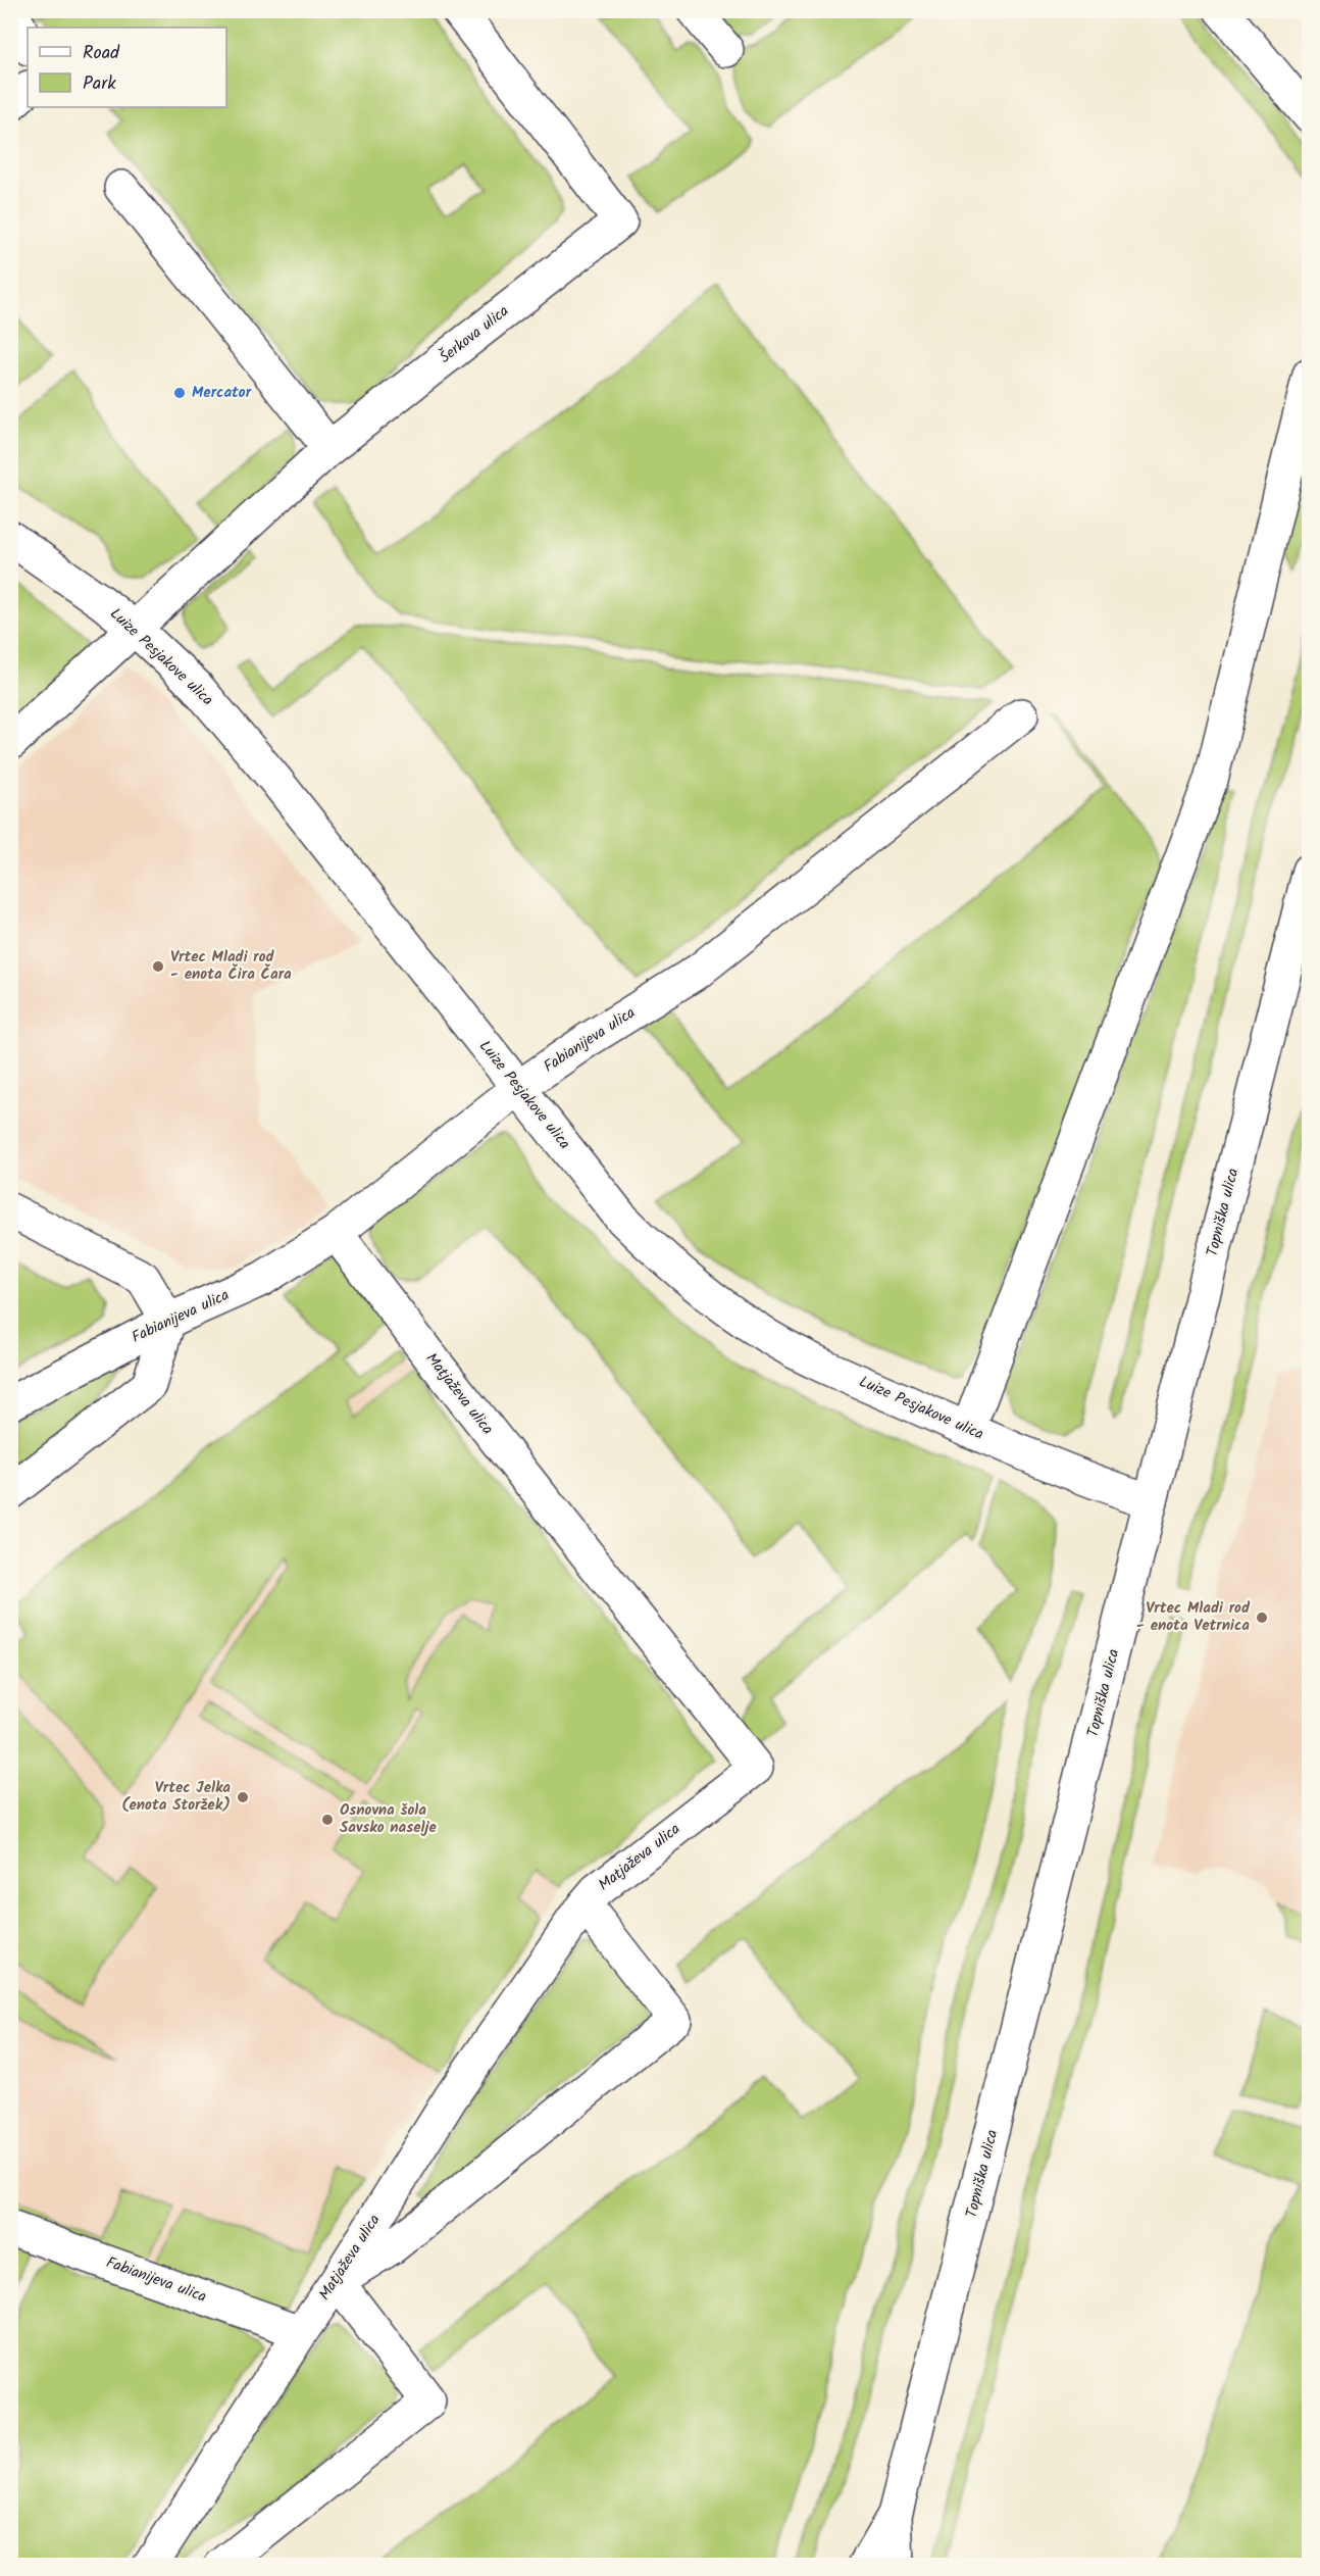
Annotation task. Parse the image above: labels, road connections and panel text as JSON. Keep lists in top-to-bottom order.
{
  "streets": {
    "street": [
      "Šerkova ulica",
      "Luize Pesjakove ulica",
      "Fabianijeva ulica",
      "Topniška ulica",
      "Matjaževa ulica"
    ]
  },
  "crossings": [
    ["Šerkova ulica", "Luize Pesjakove ulica"],
    ["Luize Pesjakove ulica", "Fabianijeva ulica"],
    ["Luize Pesjakove ulica", "Topniška ulica"],
    ["Fabianijeva ulica", "Matjaževa ulica"]
  ],
  "places": [
    "Mercator",
    "Vrtec Mladi rod - enota Čira Čara",
    "Vrtec Mladi rod - enota Vetrnica",
    "Vrtec Jelka (enota Storžek)",
    "Osnovna šola Savsko naselje"
  ],
  "legend": ["Road", "Park"]
}
